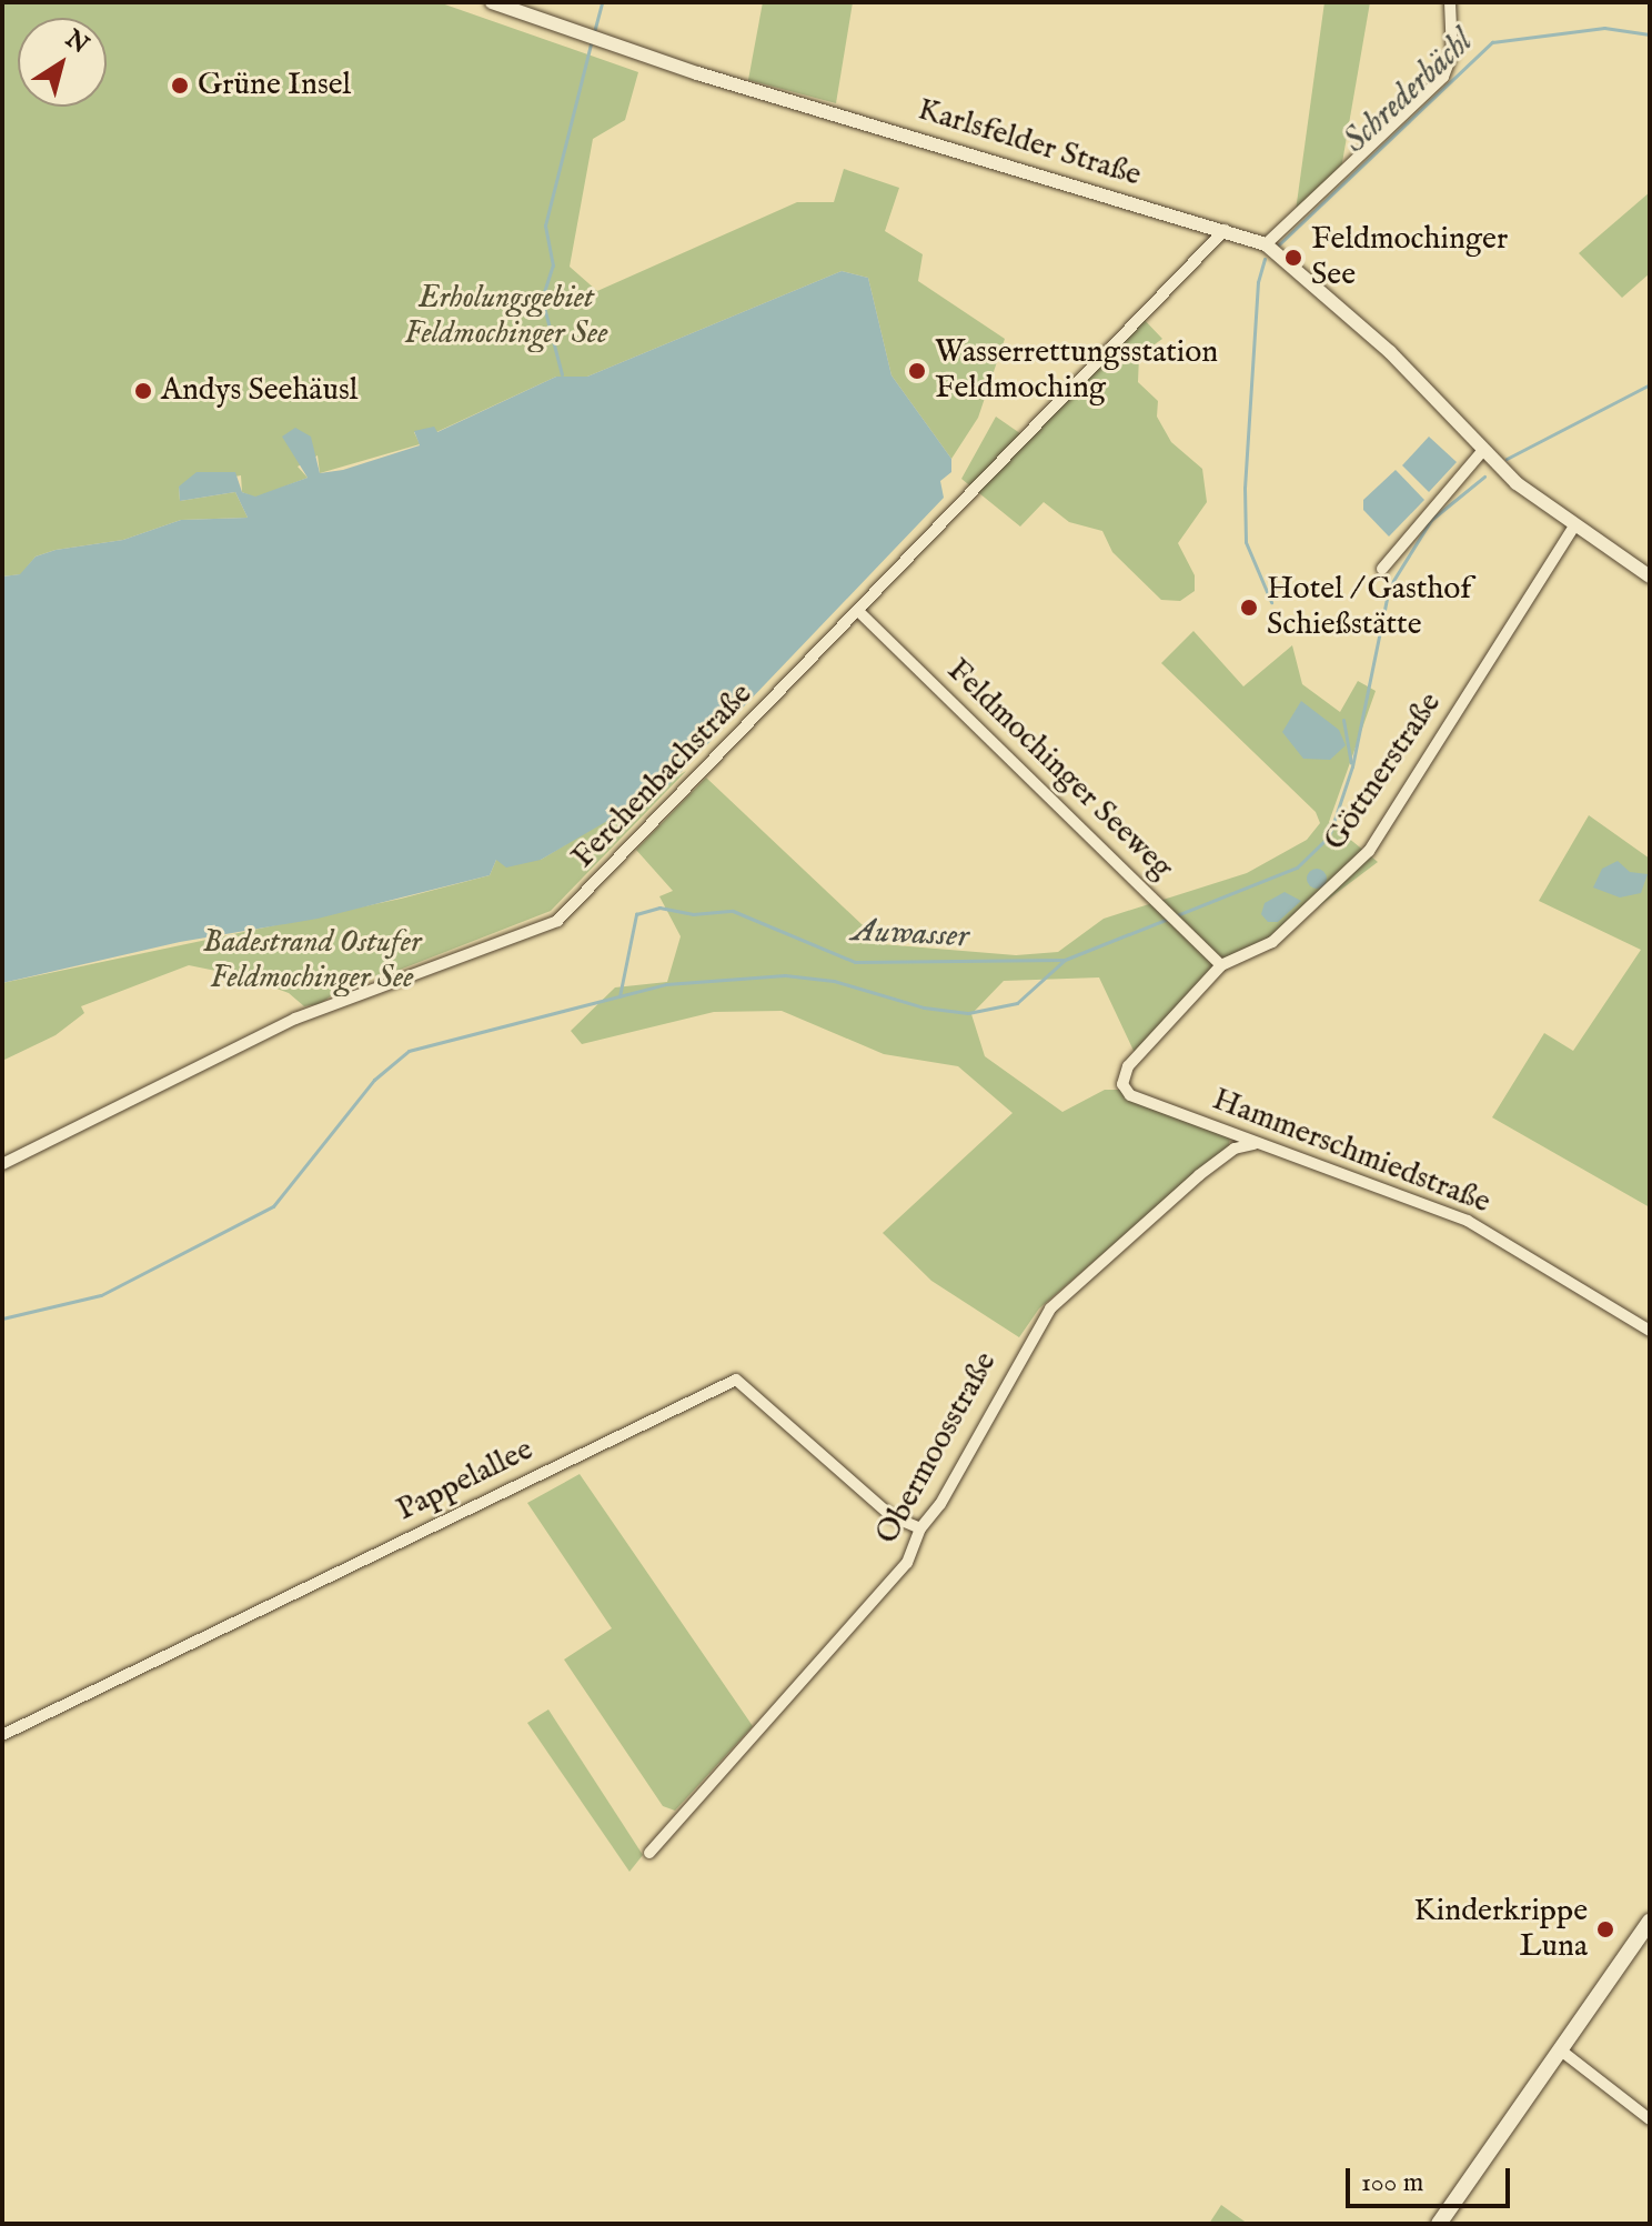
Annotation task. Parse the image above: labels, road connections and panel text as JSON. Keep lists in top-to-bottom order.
{
  "streets": {
    "street": [
      "Karlsfelder Straße",
      "Feldmochinger Seeweg",
      "Göttnerstraße",
      "Ferchenbachstraße",
      "Hammerschmiedstraße",
      "Obermoosstraße",
      "Pappelallee"
    ]
  },
  "crossings": [
    ["Karlsfelder Straße", "Göttnerstraße"],
    ["Karlsfelder Straße", "Ferchenbachstraße"],
    ["Feldmochinger Seeweg", "Göttnerstraße"],
    ["Feldmochinger Seeweg", "Ferchenbachstraße"],
    ["Göttnerstraße", "Hammerschmiedstraße"],
    ["Hammerschmiedstraße", "Obermoosstraße"],
    ["Obermoosstraße", "Pappelallee"]
  ],
  "water": ["Schrederbächl", "Auwasser"],
  "parks": ["Erholungsgebiet Feldmochinger See", "Badestrand Ostufer Feldmochinger See"],
  "places": [
    "Grüne Insel",
    "Feldmochinger See",
    "Wasserrettungsstation Feldmoching",
    "Andys Seehäusl",
    "Hotel / Gasthof Schießstätte",
    "Kinderkrippe Luna"
  ],
  "scale_bar": "100 m",
  "north": "top right"
}
